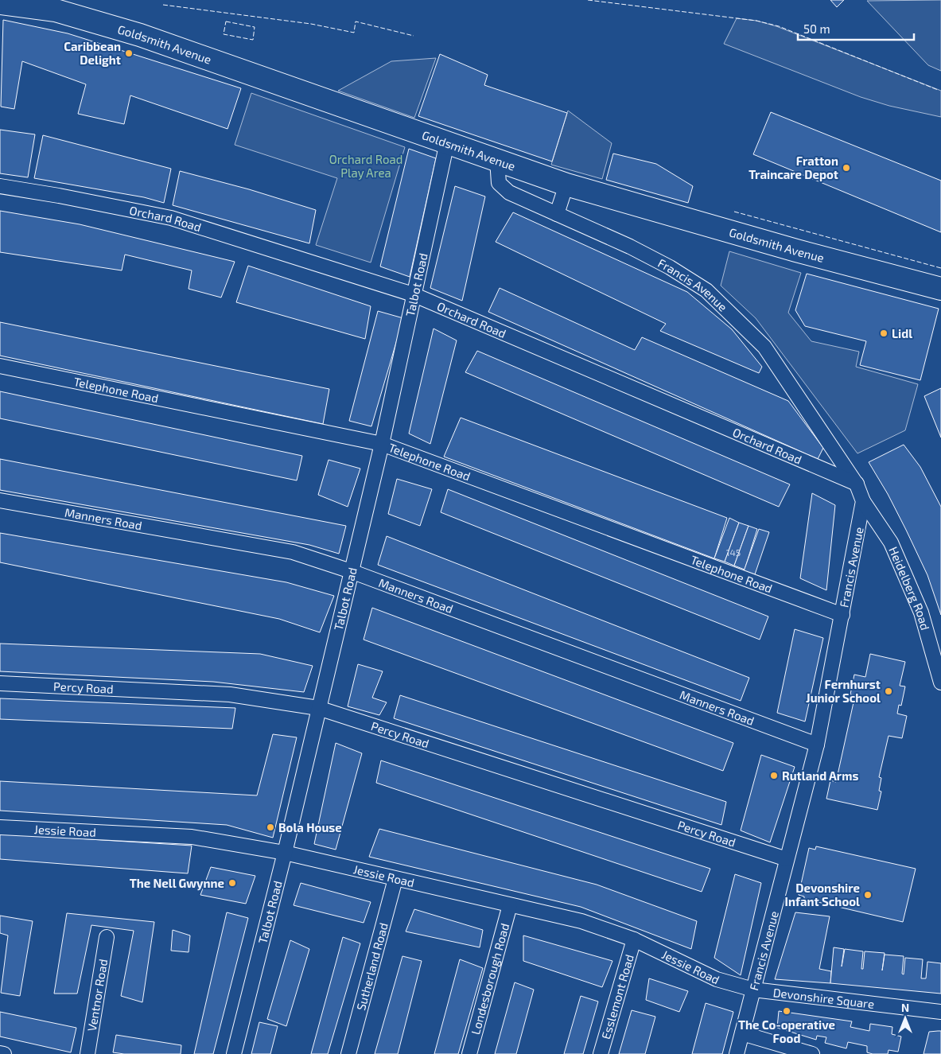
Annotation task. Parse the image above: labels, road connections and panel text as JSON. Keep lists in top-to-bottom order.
{
  "streets": {
    "main road": ["Goldsmith Avenue"],
    "street": [
      "Orchard Road",
      "Talbot Road",
      "Francis Avenue",
      "Telephone Road",
      "Manners Road",
      "Heidelberg Road",
      "Percy Road",
      "Jessie Road",
      "Sutherland Road",
      "Londesborough Road",
      "Ventnor Road",
      "Esslemont Road",
      "Devonshire Square"
    ]
  },
  "crossings": [
    ["Goldsmith Avenue", "Talbot Road"],
    ["Goldsmith Avenue", "Francis Avenue"],
    ["Orchard Road", "Talbot Road"],
    ["Orchard Road", "Francis Avenue"],
    ["Talbot Road", "Telephone Road"],
    ["Talbot Road", "Manners Road"],
    ["Talbot Road", "Percy Road"],
    ["Talbot Road", "Jessie Road"],
    ["Francis Avenue", "Telephone Road"],
    ["Francis Avenue", "Manners Road"],
    ["Francis Avenue", "Heidelberg Road"],
    ["Francis Avenue", "Percy Road"],
    ["Francis Avenue", "Jessie Road"],
    ["Francis Avenue", "Devonshire Square"],
    ["Jessie Road", "Sutherland Road"],
    ["Jessie Road", "Londesborough Road"],
    ["Jessie Road", "Esslemont Road"],
    ["Jessie Road", "Devonshire Square"]
  ],
  "parks": ["Orchard Road Play Area"],
  "places": [
    "Caribbean Delight",
    "Fratton Traincare Depot",
    "Lidl",
    "Fernhurst Junior School",
    "Rutland Arms",
    "Bola House",
    "The Nell Gwynne",
    "Devonshire Infant School",
    "The Co-operative Food"
  ],
  "house_numbers": ["145"],
  "scale_bar": "50 m",
  "north": "top"
}
